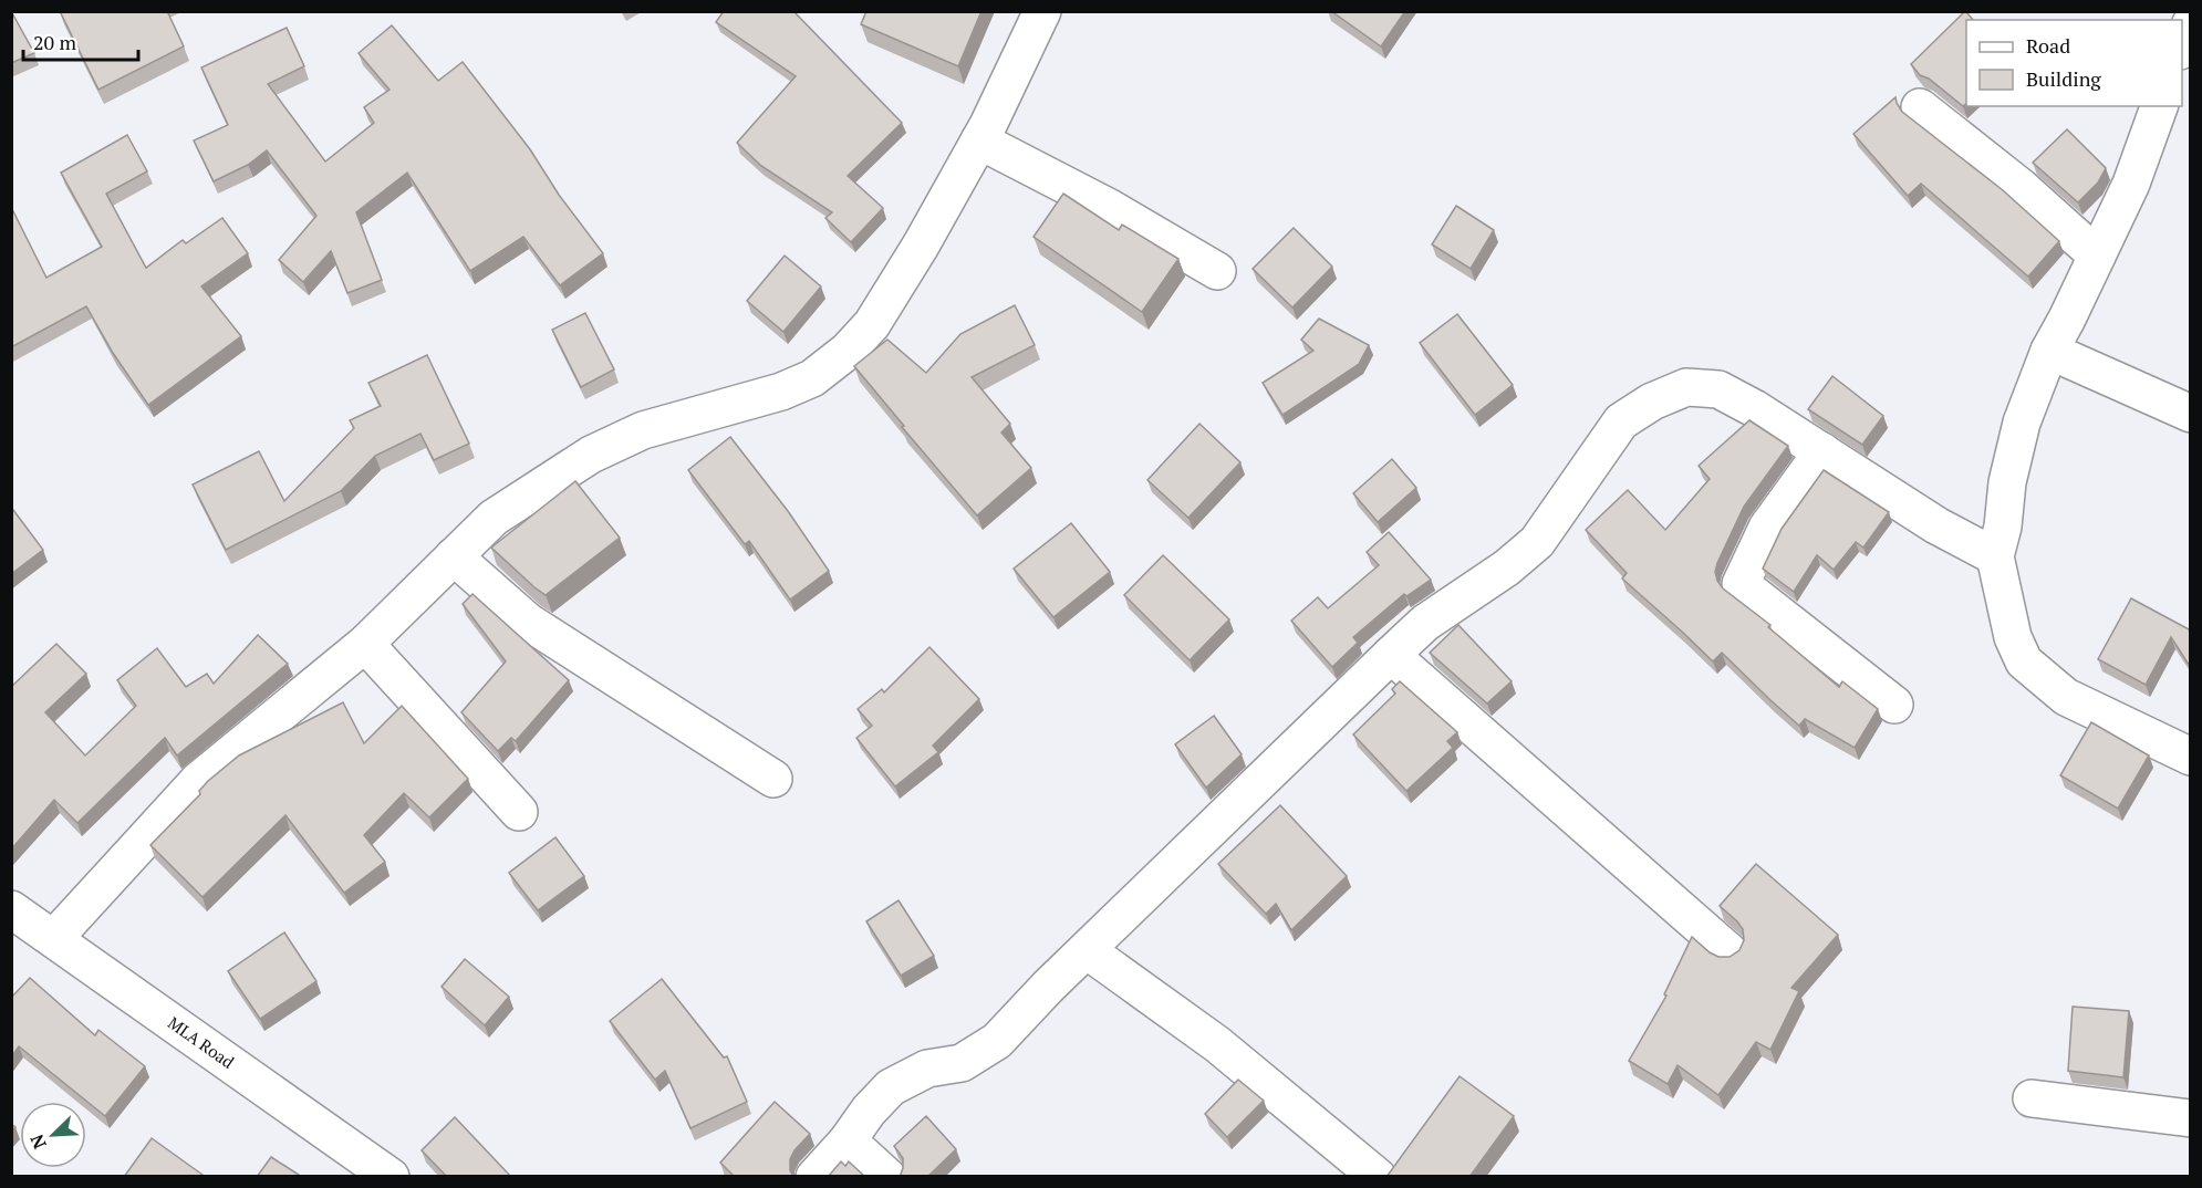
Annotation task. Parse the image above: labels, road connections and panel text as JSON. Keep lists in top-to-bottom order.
{
  "streets": {
    "street": ["MLA Road"]
  },
  "legend": ["Road", "Building"],
  "scale_bar": "20 m",
  "north": "bottom left"
}
